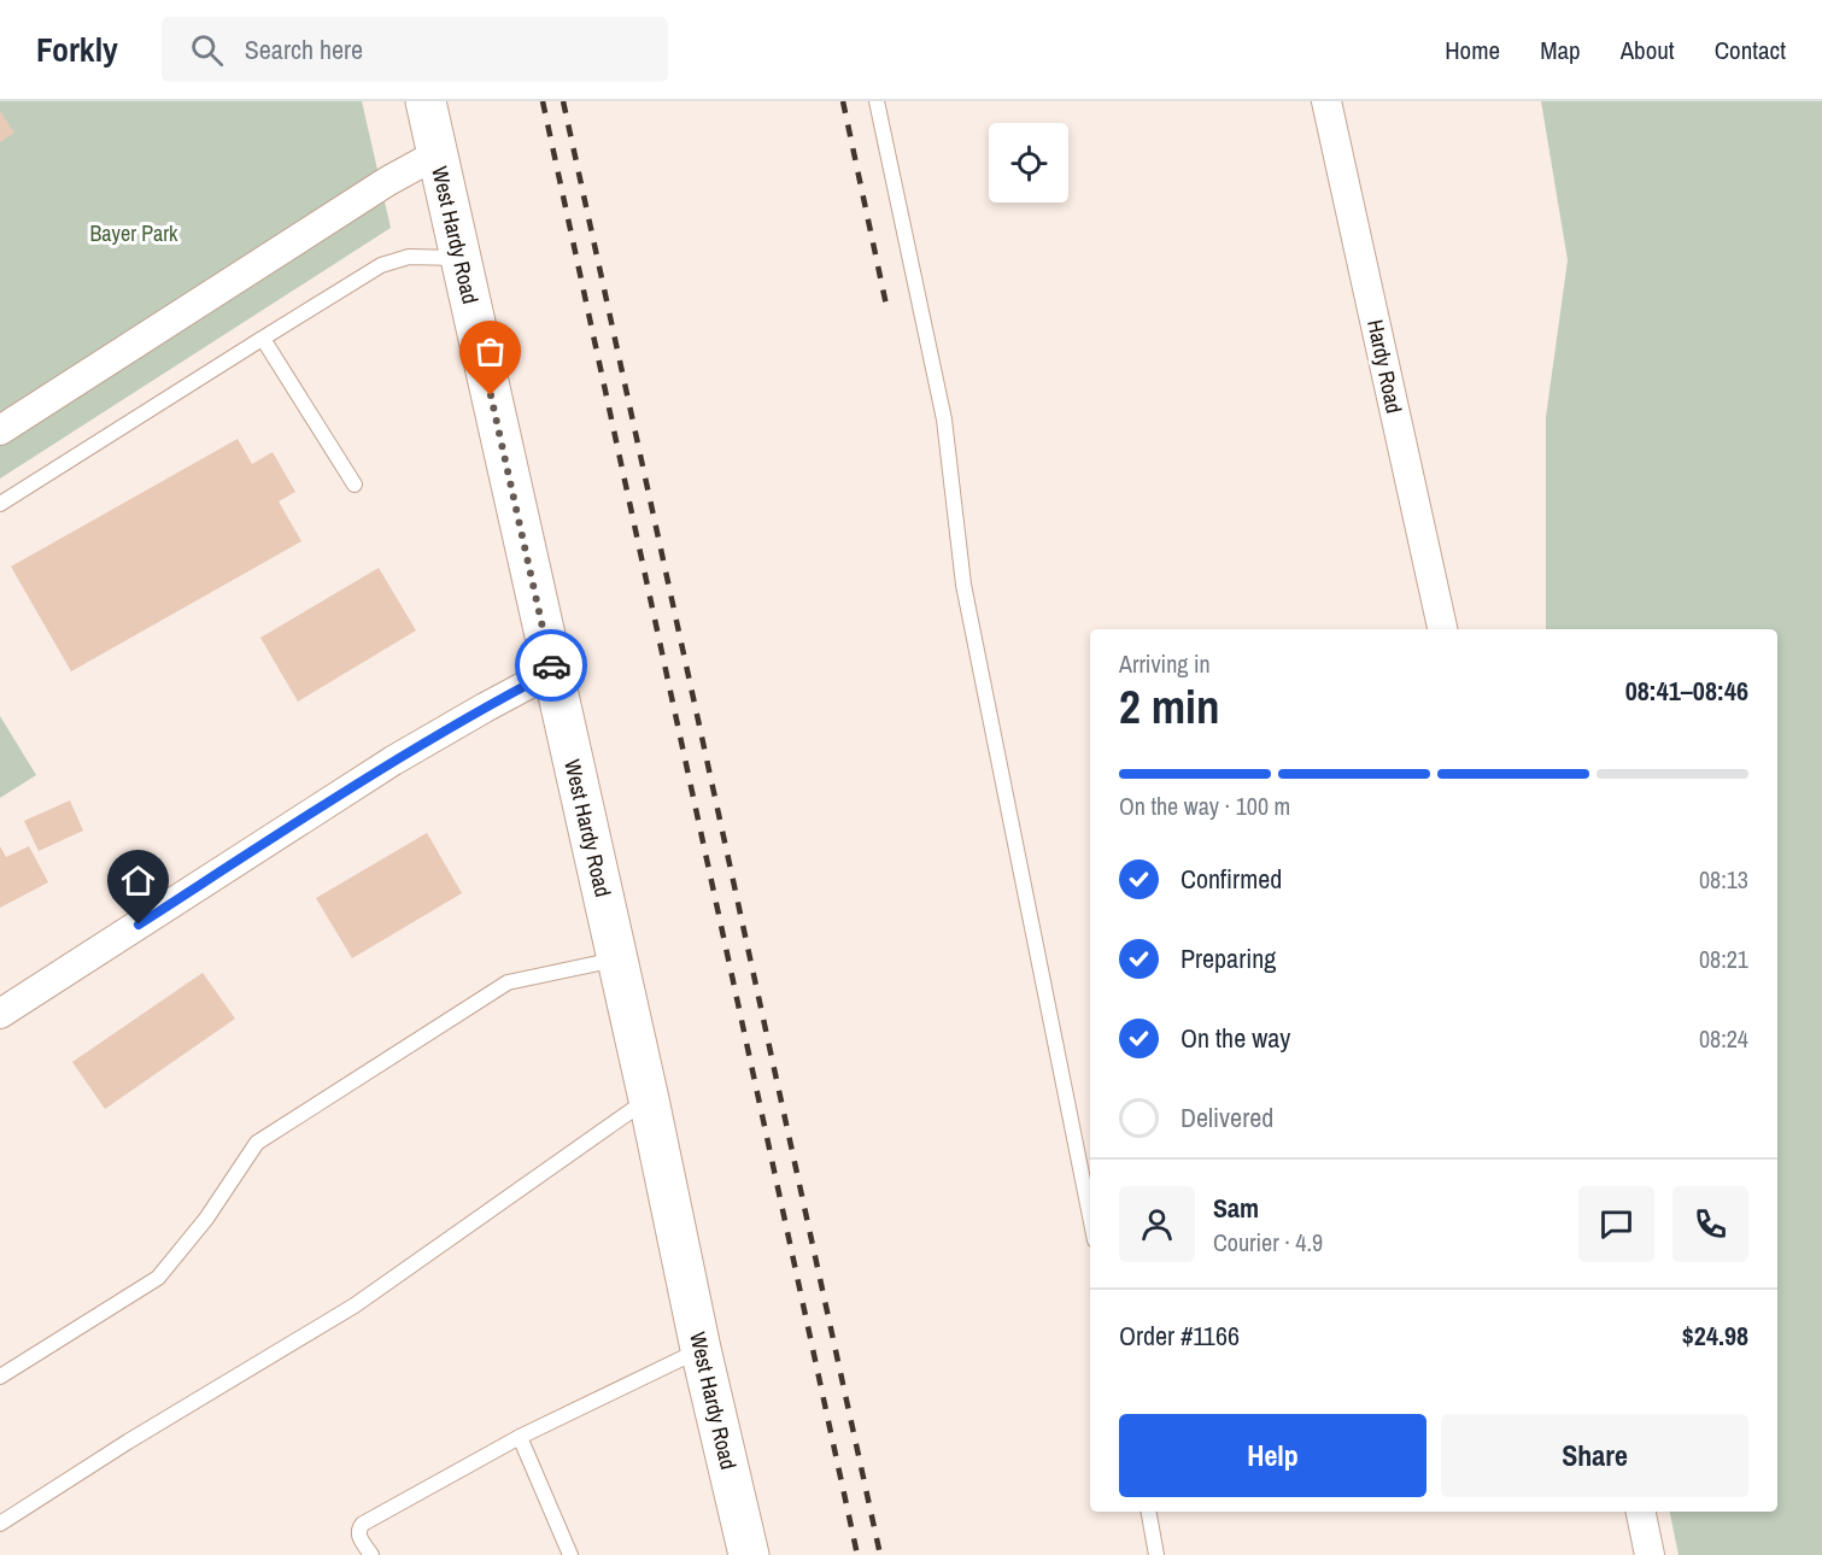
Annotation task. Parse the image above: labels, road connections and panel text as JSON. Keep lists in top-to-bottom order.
{
  "streets": {
    "main road": ["West Hardy Road"],
    "street": ["Hardy Road"]
  },
  "parks": ["Bayer Park"],
  "page": {
    "header": "Forkly",
    "search": "Search here",
    "nav": [
      "Home",
      "Map",
      "About",
      "Contact"
    ],
    "heading": ["2 min", "Arriving in", "08:41–08:46"],
    "panel": [
      "Sam",
      "Courier · 4.9",
      "Order #1166",
      "$24.98"
    ],
    "bar": "On the way · 100 m",
    "list": [
      ["Confirmed", "08:13"],
      ["Preparing", "08:21"],
      ["On the way", "08:24"],
      "Delivered"
    ],
    "buttons": ["Help", "Share"]
  }
}
